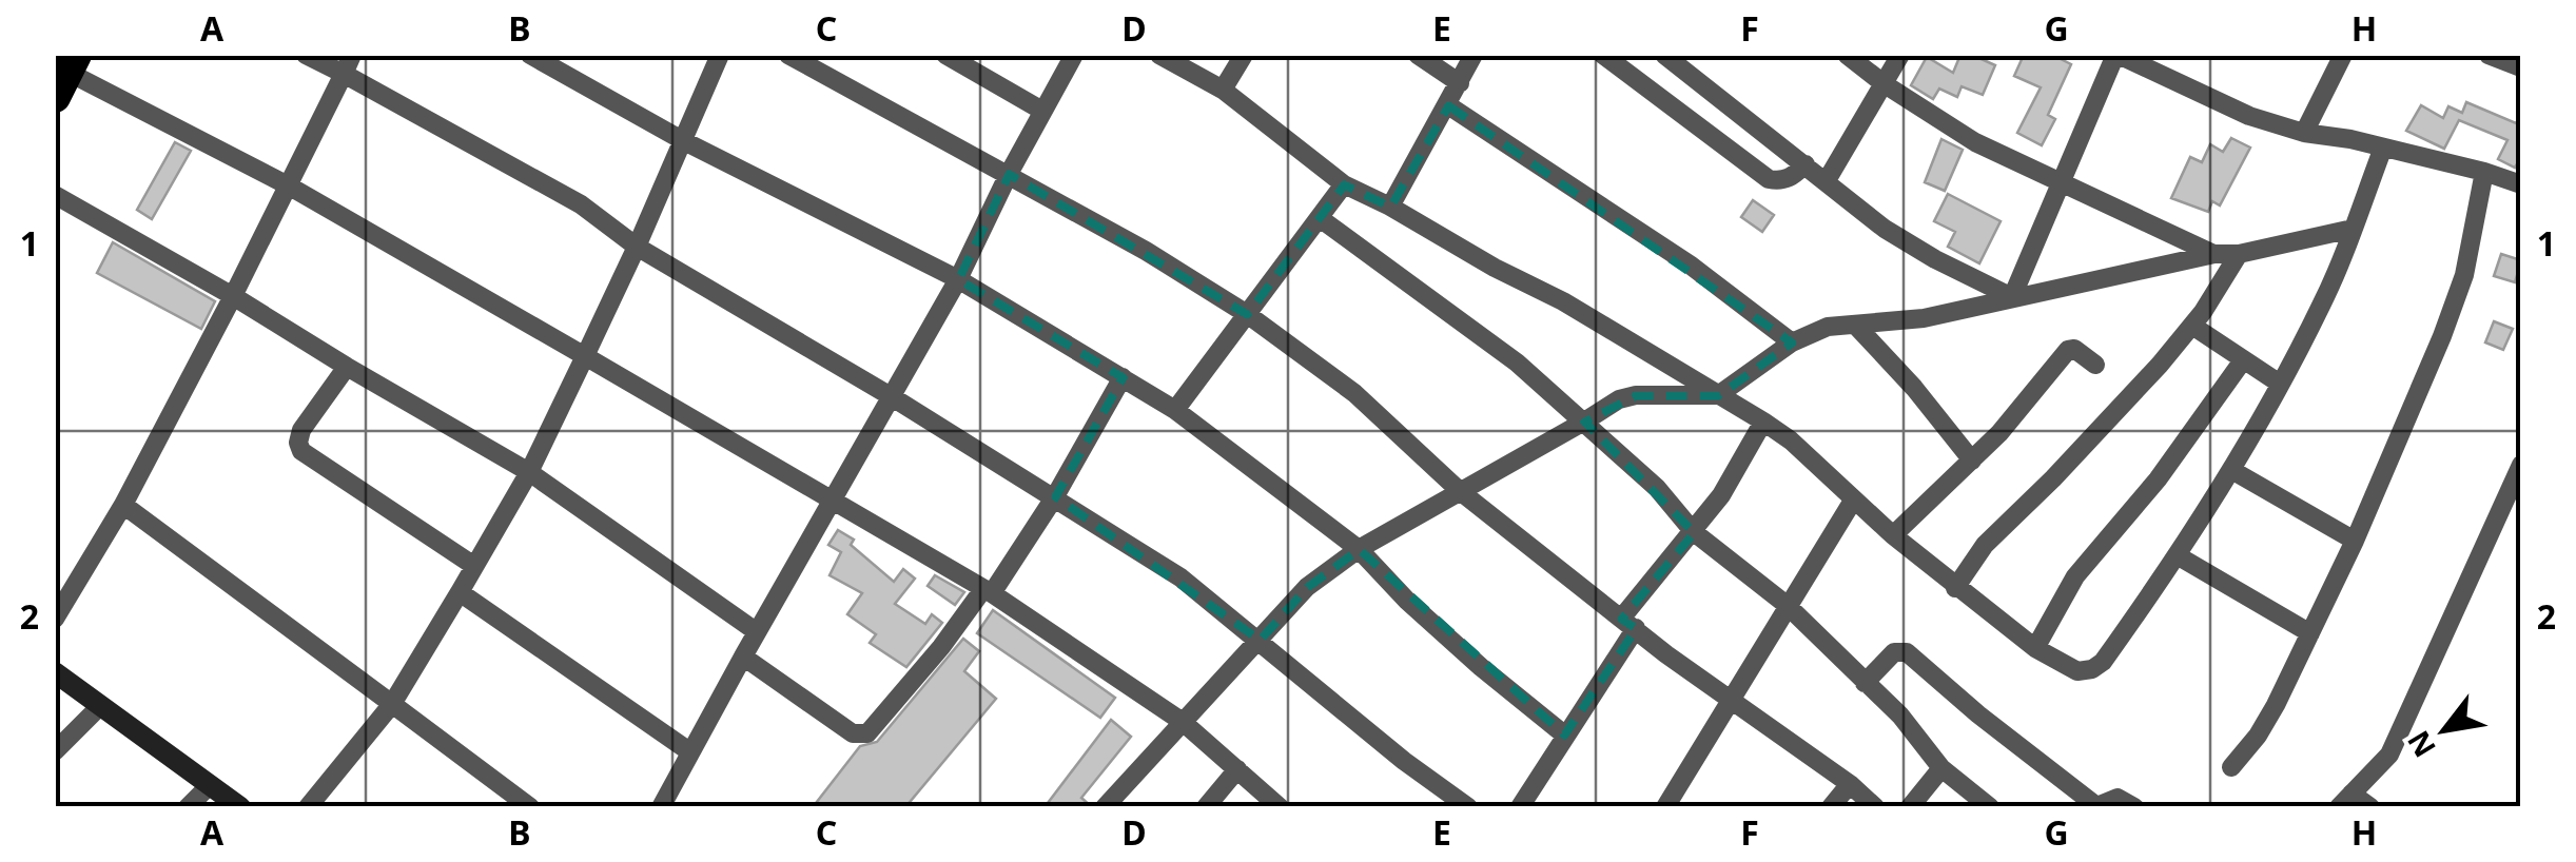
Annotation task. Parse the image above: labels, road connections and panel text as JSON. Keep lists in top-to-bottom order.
{
  "north": "bottom left",
  "grid": {
    "columns": [
      "A",
      "B",
      "C",
      "D",
      "E",
      "F",
      "G",
      "H"
    ],
    "rows": ["1", "2"]
  }
}
